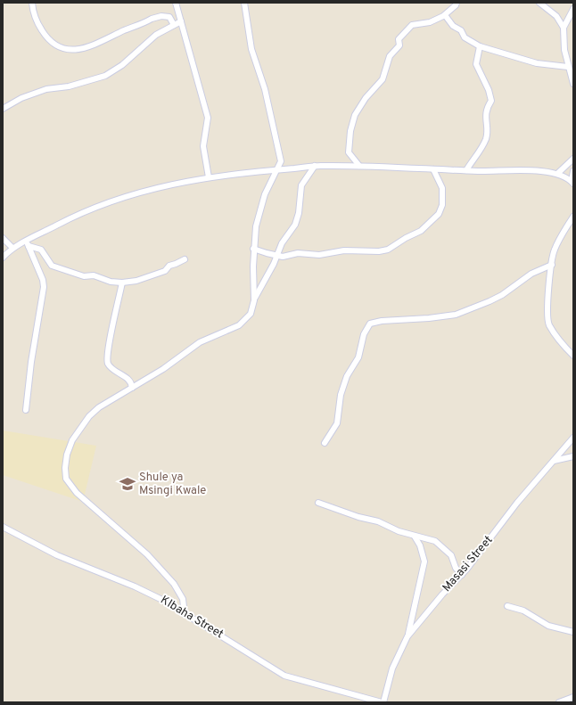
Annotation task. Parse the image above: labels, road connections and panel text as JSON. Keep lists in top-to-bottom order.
{
  "streets": {
    "street": ["Masasi Street", "KIbaha Street"]
  },
  "crossings": [
    ["Masasi Street", "KIbaha Street"]
  ],
  "places": {
    "school or university": ["Shule ya Msingi Kwale"]
  }
}
